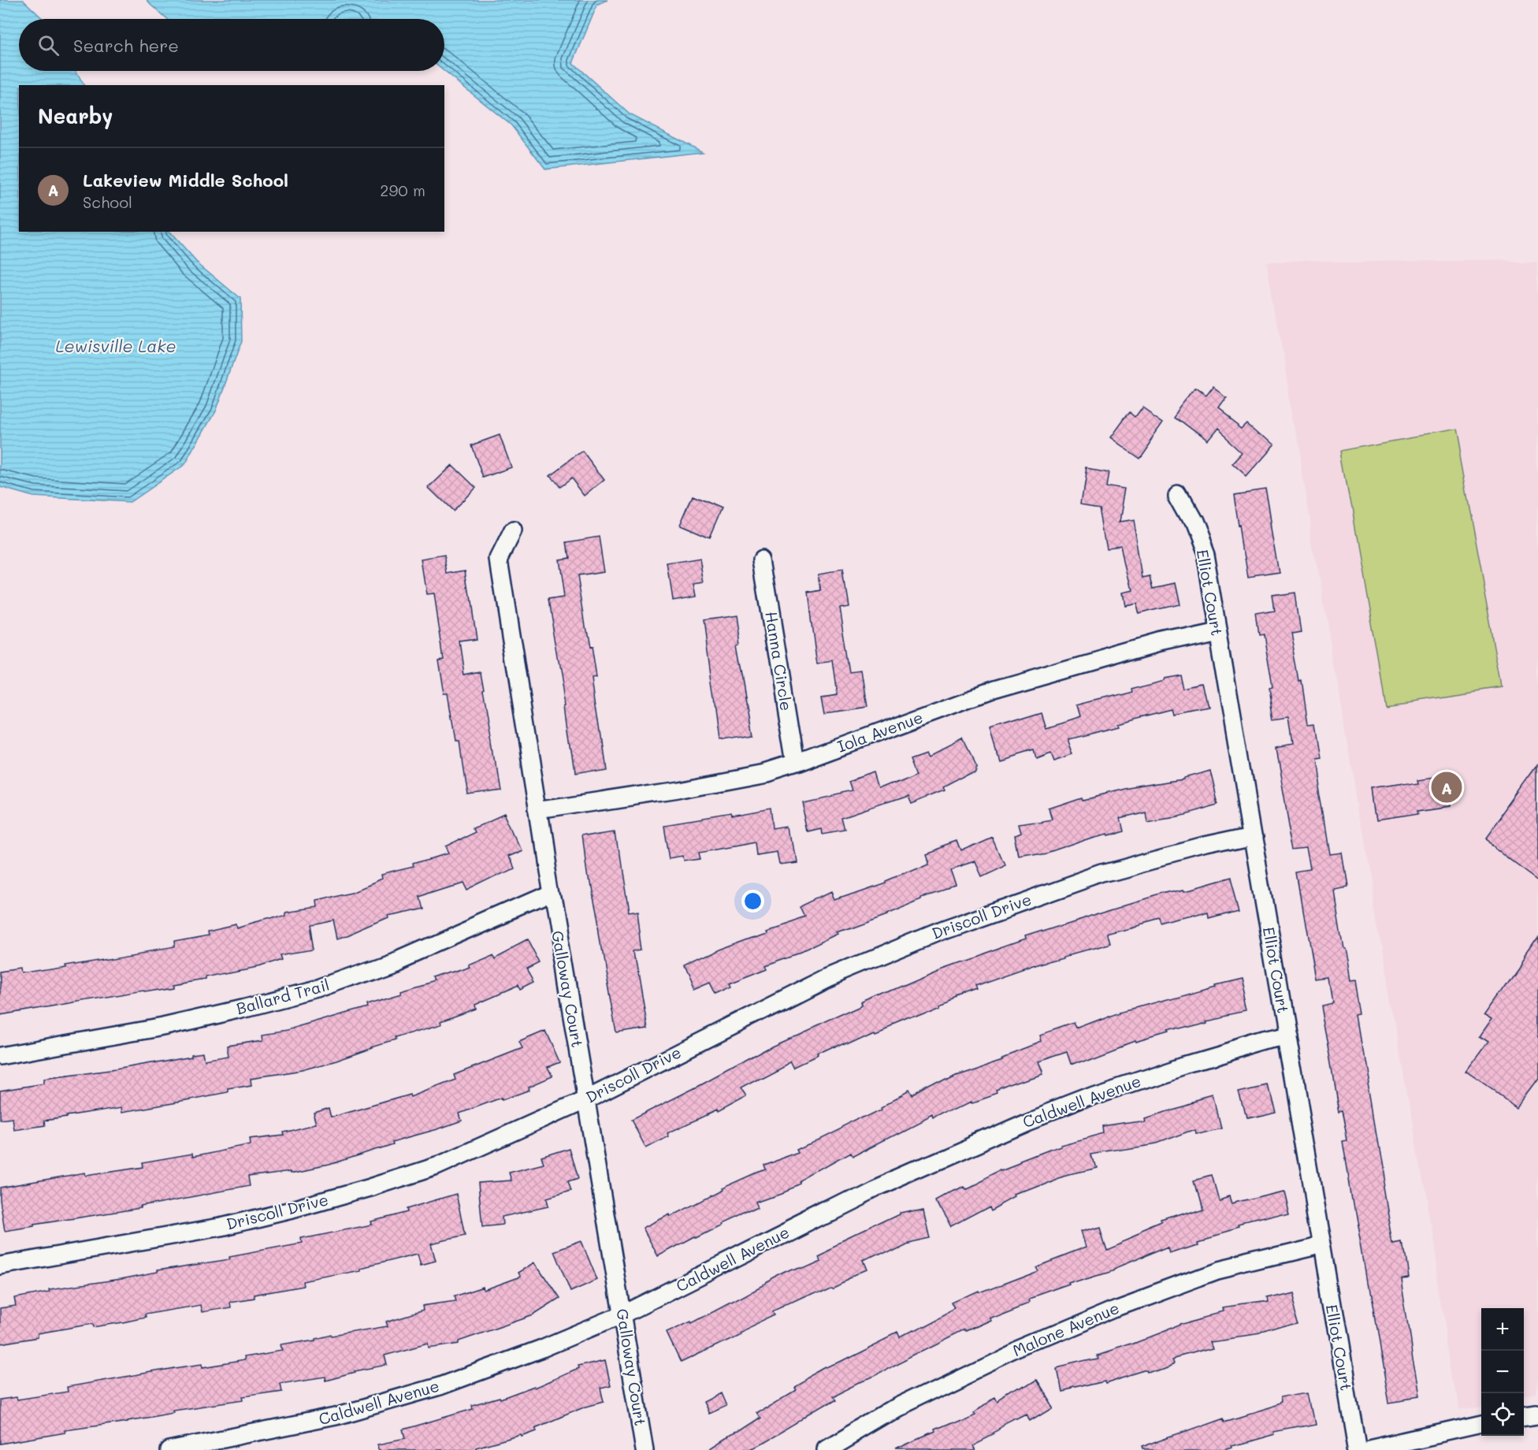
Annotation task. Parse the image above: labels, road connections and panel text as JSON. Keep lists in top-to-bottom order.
{
  "streets": {
    "street": [
      "Elliot Court",
      "Hanna Circle",
      "Iola Avenue",
      "Driscoll Drive",
      "Galloway Court",
      "Ballard Trail",
      "Caldwell Avenue",
      "Malone Avenue"
    ]
  },
  "crossings": [
    ["Elliot Court", "Iola Avenue"],
    ["Elliot Court", "Driscoll Drive"],
    ["Elliot Court", "Caldwell Avenue"],
    ["Elliot Court", "Malone Avenue"],
    ["Hanna Circle", "Iola Avenue"],
    ["Iola Avenue", "Galloway Court"],
    ["Driscoll Drive", "Galloway Court"],
    ["Galloway Court", "Ballard Trail"],
    ["Galloway Court", "Caldwell Avenue"]
  ],
  "water": ["Lewisville Lake"],
  "page": {
    "search": "Search here",
    "heading": "Nearby",
    "list": [
      {
        "mark": "A",
        "name": "Lakeview Middle School",
        "note": "School",
        "value": "290 m"
      }
    ],
    "pins": "A",
    "map_buttons": ["+", "−"]
  }
}
